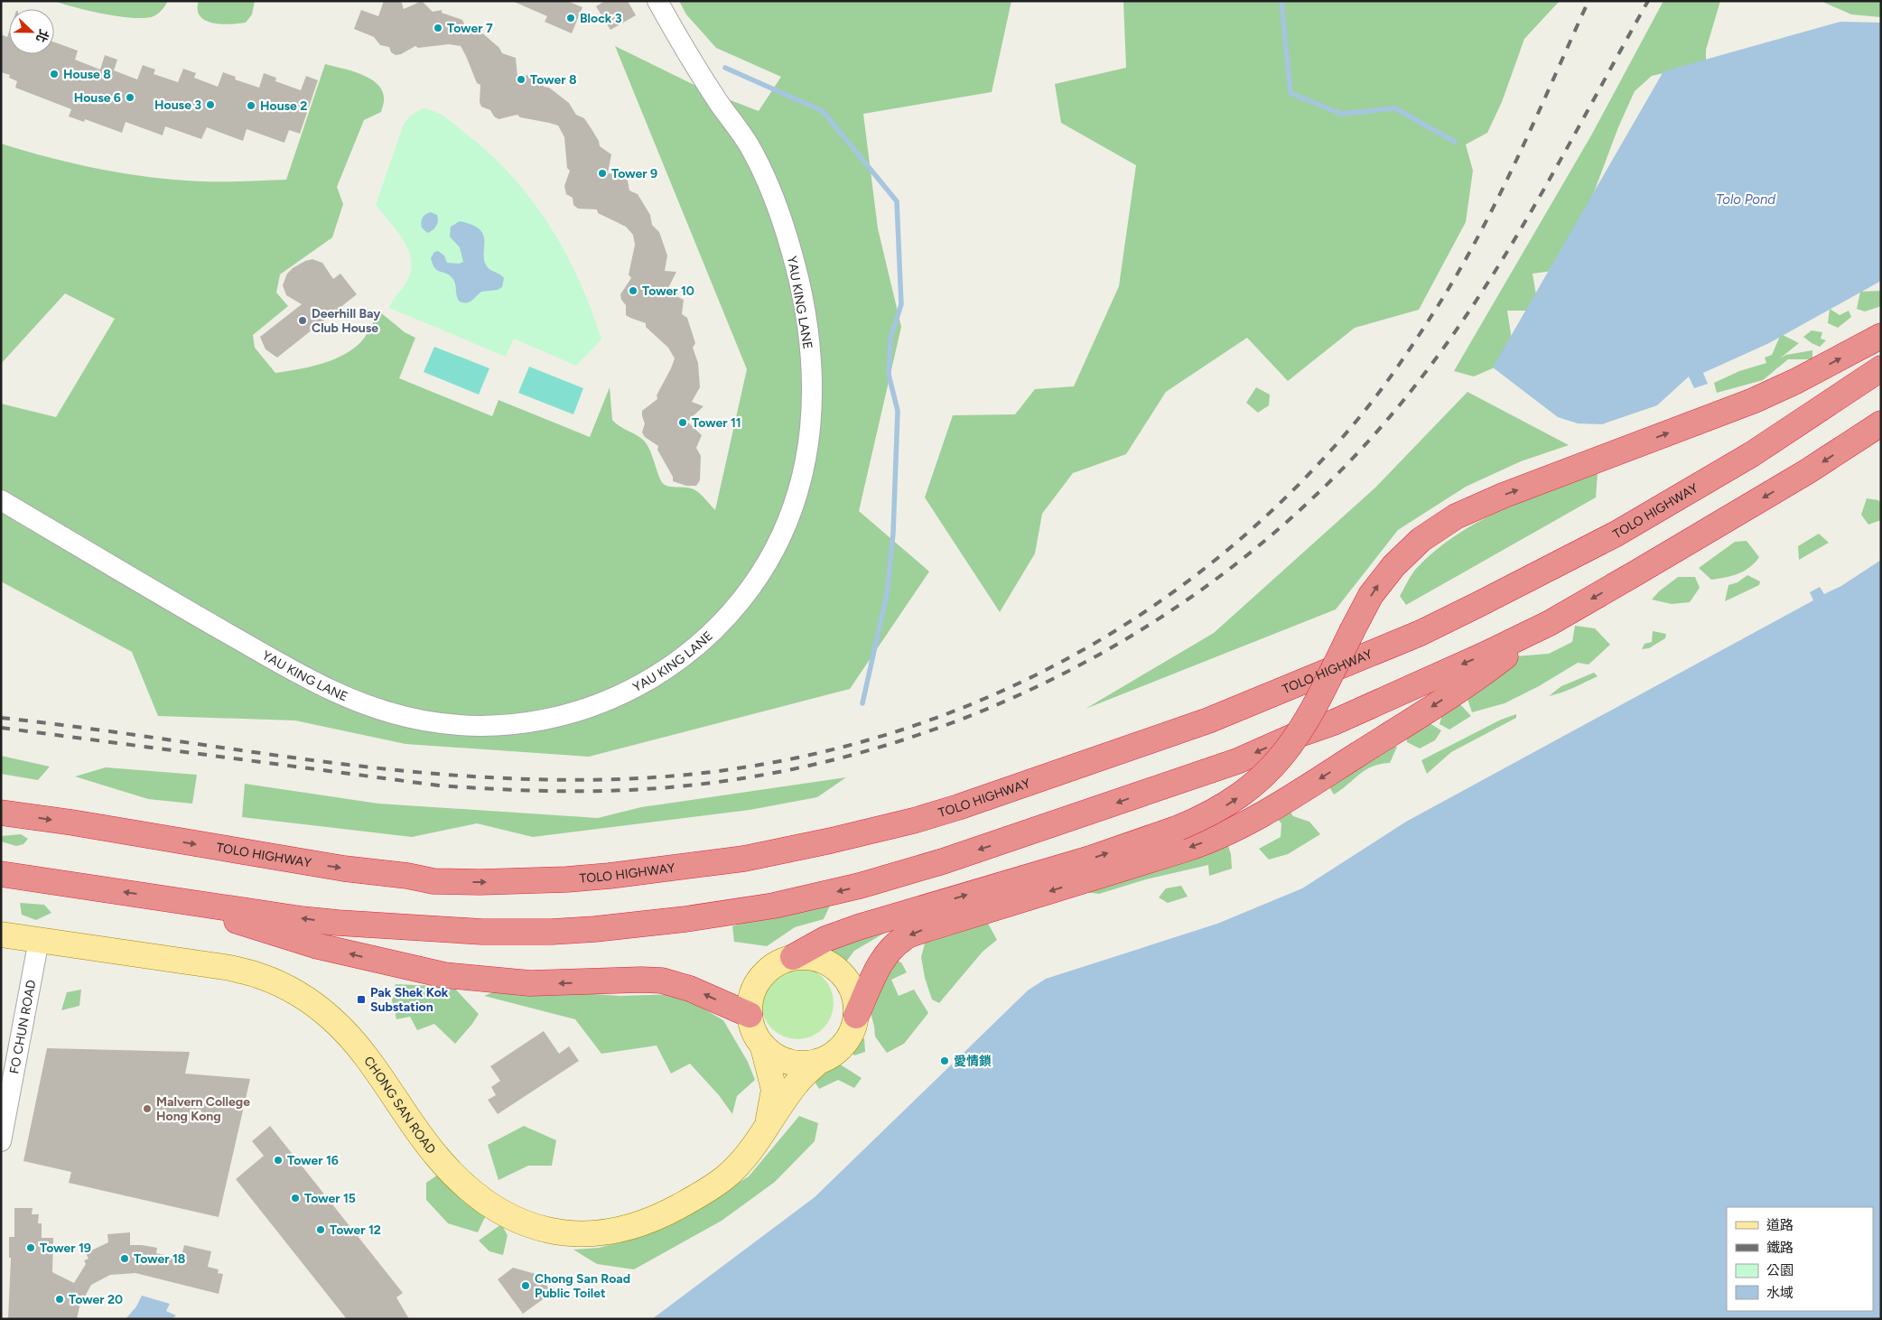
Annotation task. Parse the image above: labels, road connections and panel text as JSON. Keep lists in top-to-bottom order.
{
  "streets": {
    "highway": ["TOLO HIGHWAY"],
    "main road": ["CHONG SAN ROAD"],
    "street": ["YAU KING LANE", "FO CHUN ROAD"]
  },
  "crossings": [
    ["FO CHUN ROAD", "CHONG SAN ROAD"]
  ],
  "water": ["Tolo Pond"],
  "places": {
    "other": [
      "Block 3",
      "Tower 7",
      "House 8",
      "Tower 8",
      "House 6",
      "House 3",
      "House 2",
      "Tower 9",
      "Tower 10",
      "Deerhill Bay Club House",
      "Tower 11",
      "愛情鎖",
      "Malvern College Hong Kong",
      "Tower 16",
      "Tower 15",
      "Tower 12",
      "Tower 19",
      "Tower 18",
      "Chong San Road Public Toilet",
      "Tower 20"
    ],
    "transit": ["Pak Shek Kok Substation"]
  },
  "legend": [
    "道路",
    "鐵路",
    "公園",
    "水域"
  ],
  "north": "right"
}
